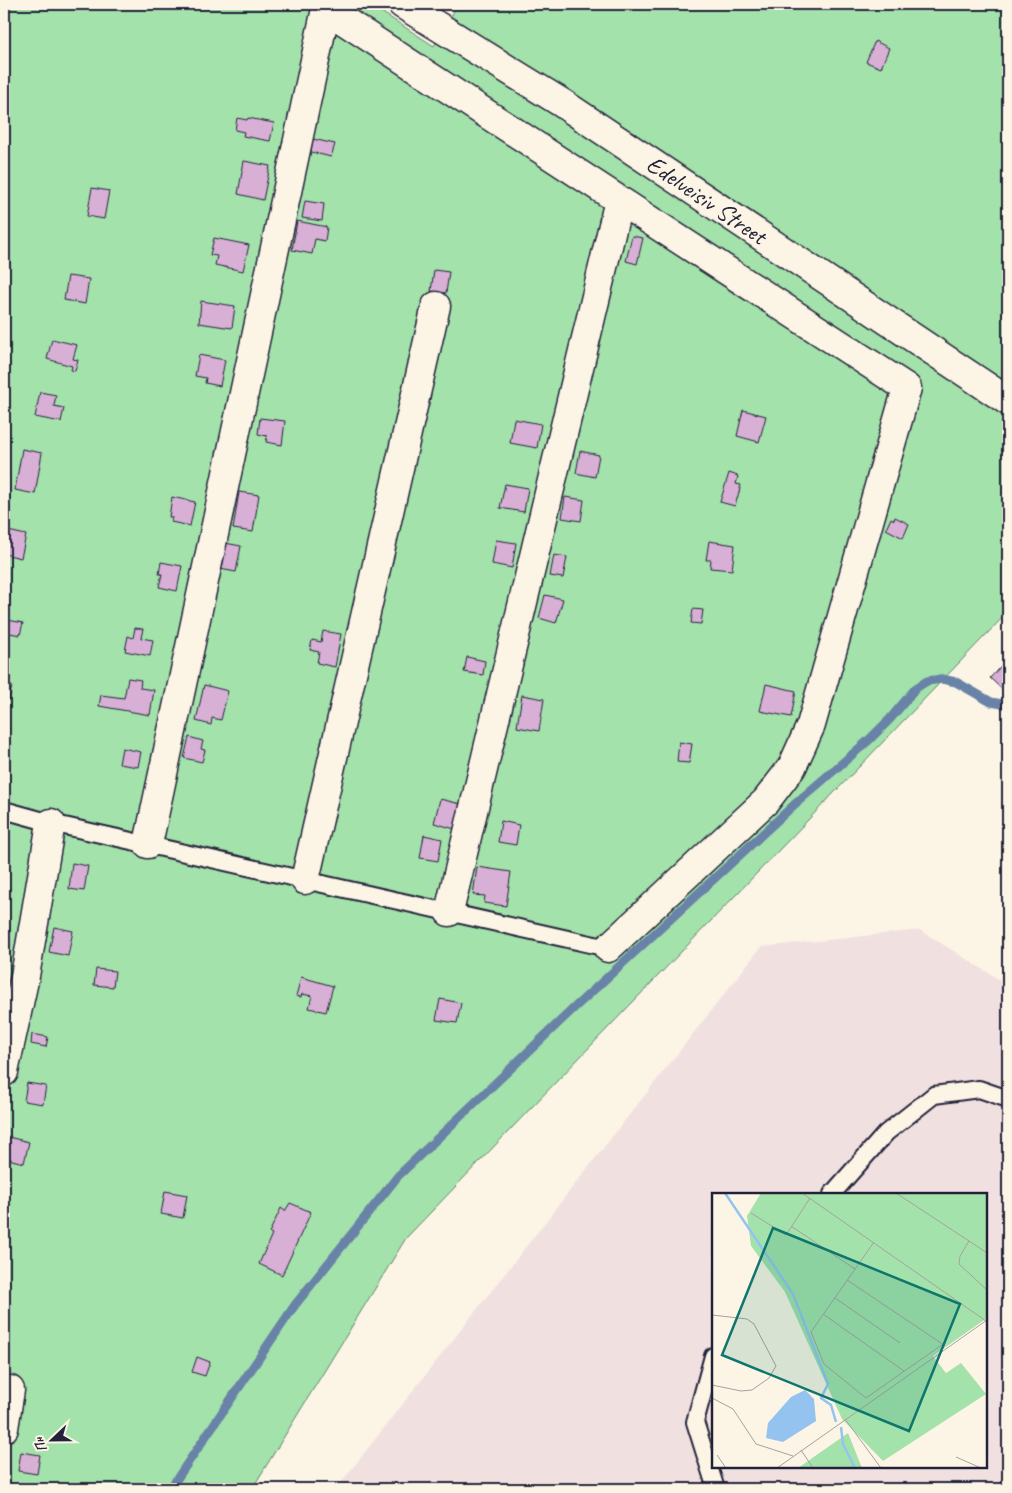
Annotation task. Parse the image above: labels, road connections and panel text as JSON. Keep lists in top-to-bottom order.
{
  "streets": {
    "street": ["Edelveisiv Street"]
  },
  "north": "left"
}
